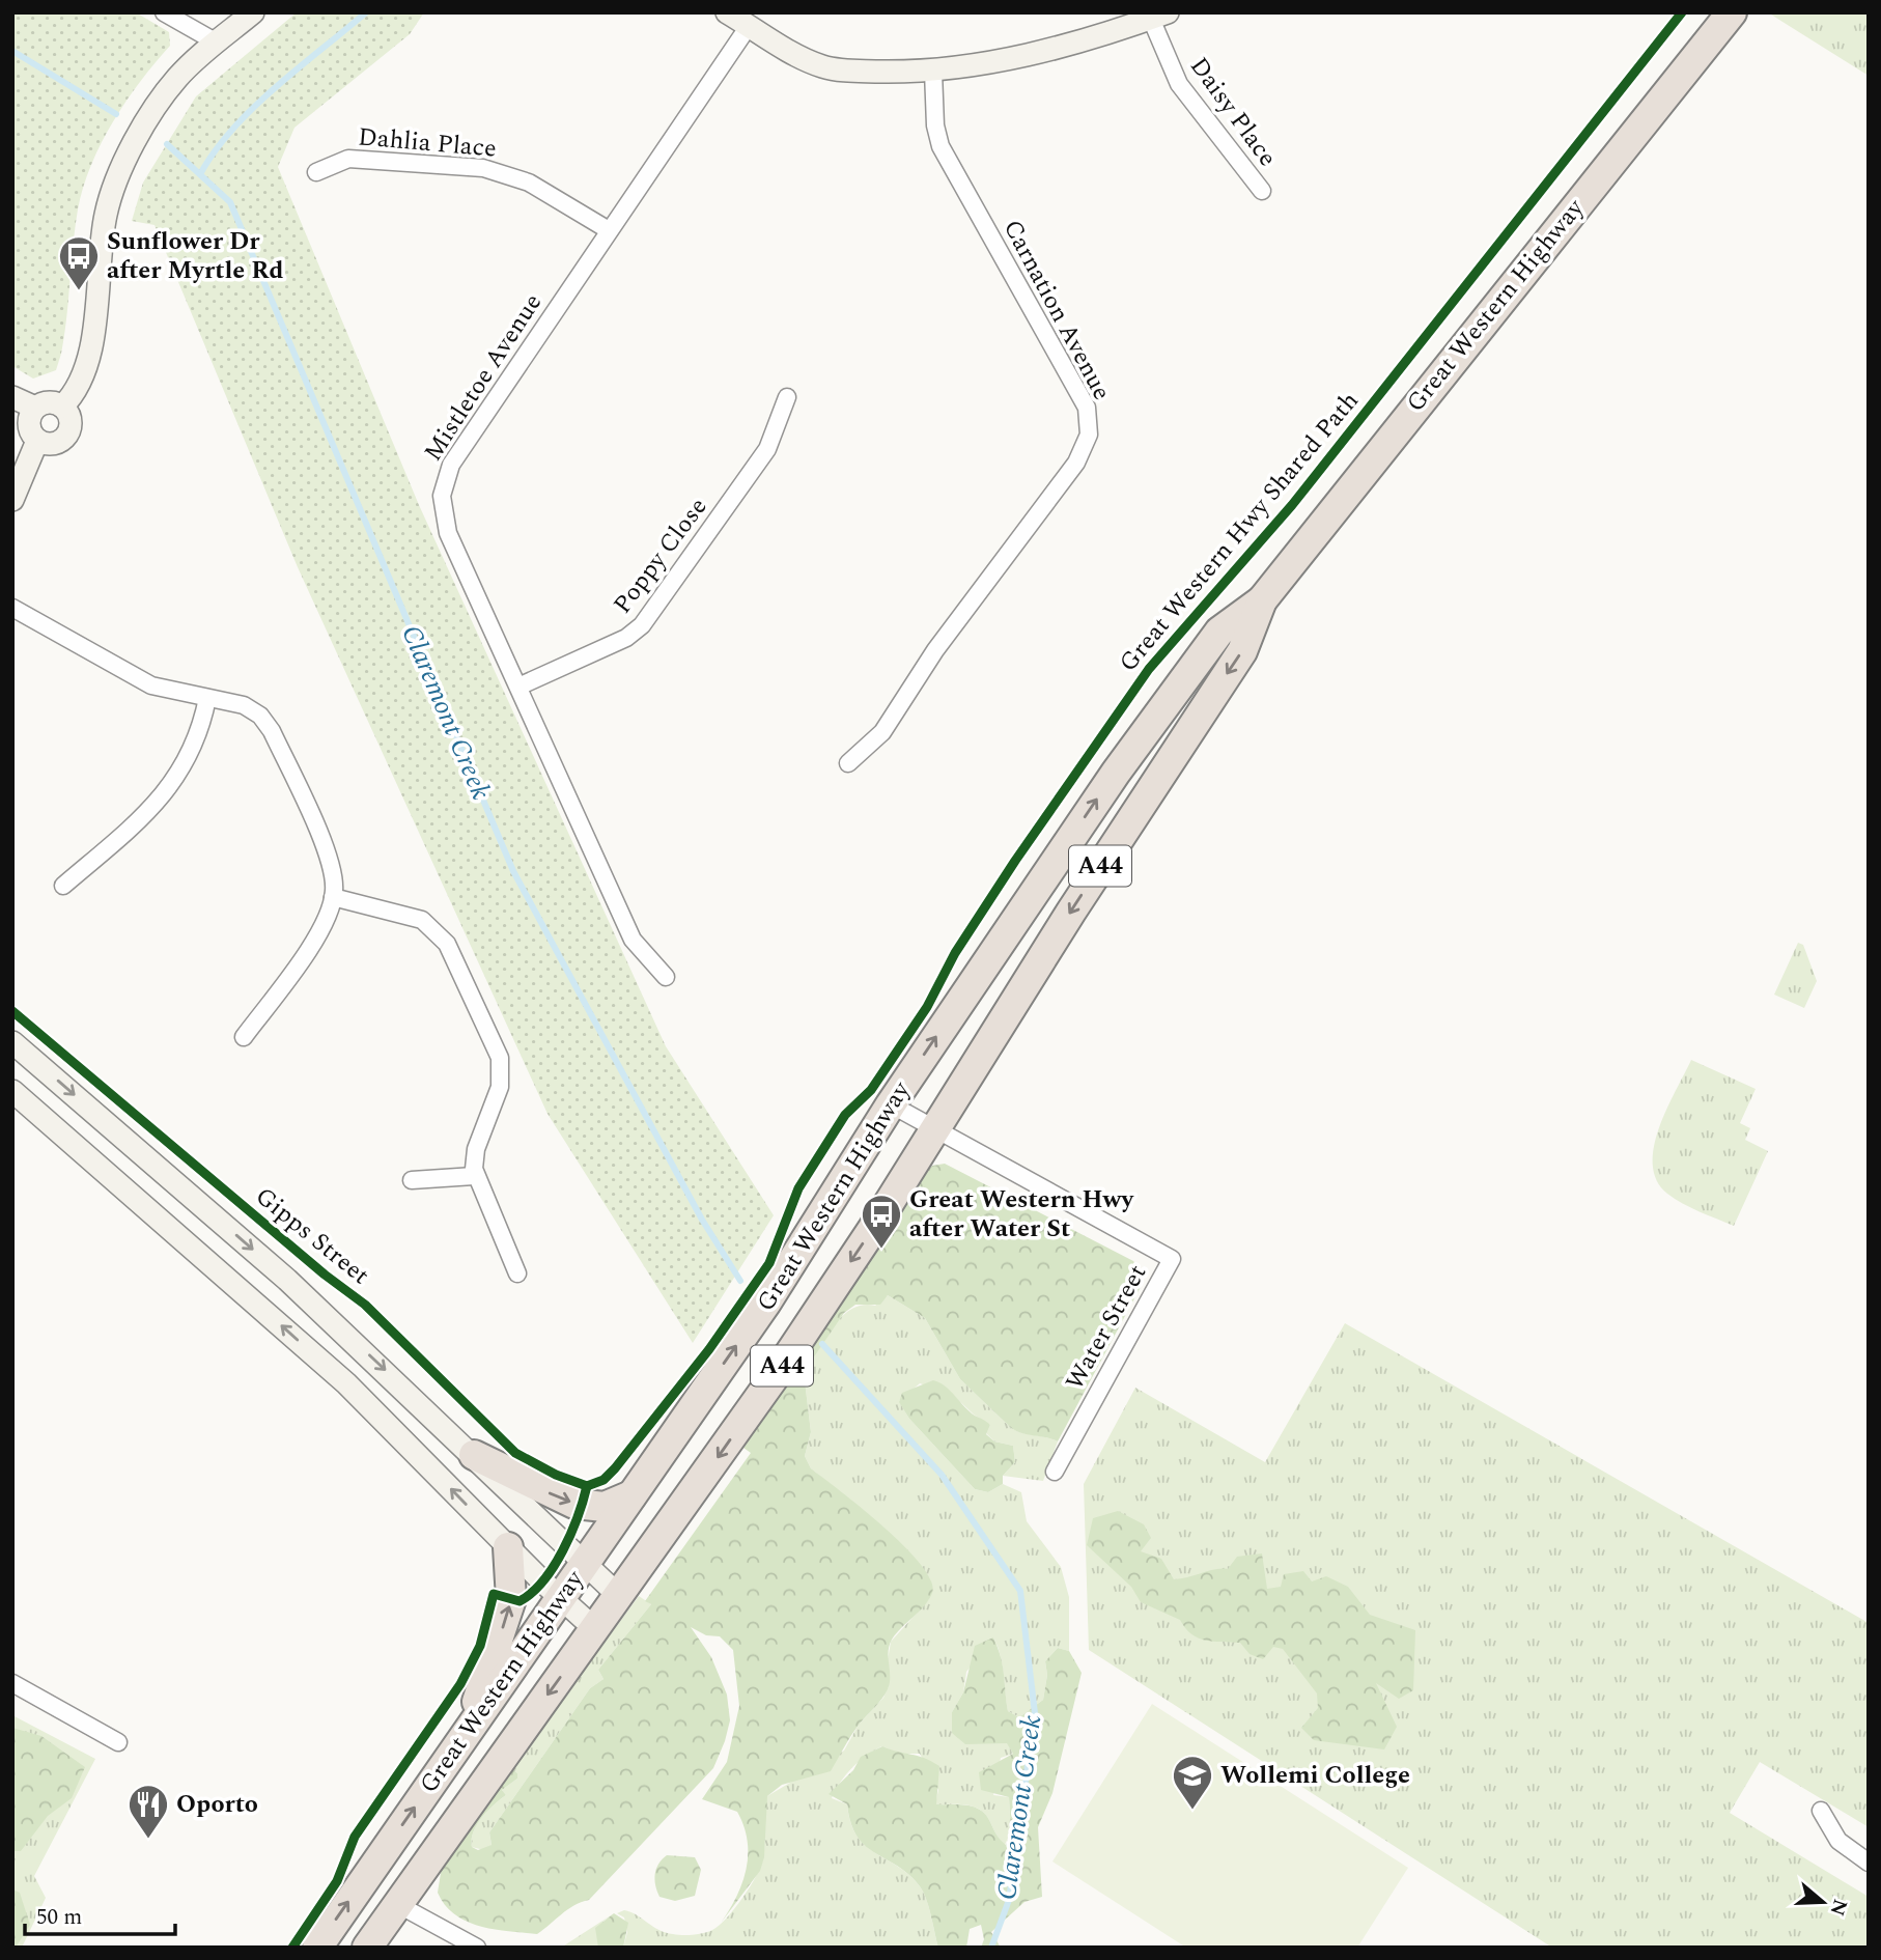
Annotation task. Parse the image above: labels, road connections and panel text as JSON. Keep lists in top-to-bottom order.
{
  "streets": {
    "highway": ["Great Western Highway", "A44"],
    "main road": ["Gipps Street"],
    "street": [
      "Daisy Place",
      "Dahlia Place",
      "Carnation Avenue",
      "Mistletoe Avenue",
      "Poppy Close",
      "Water Street"
    ],
    "cycle path": ["Great Western Hwy Shared Path"]
  },
  "crossings": [
    ["Dahlia Place", "Mistletoe Avenue"],
    ["Great Western Highway", "Gipps Street"],
    ["Great Western Highway", "Water Street"],
    ["Mistletoe Avenue", "Poppy Close"]
  ],
  "water": ["Claremont Creek"],
  "places": {
    "bus stop": ["Sunflower Dr after Myrtle Rd", "Great Western Hwy after Water St"],
    "school or university": ["Wollemi College"],
    "restaurant": ["Oporto"]
  },
  "scale_bar": "50 m",
  "north": "right"
}
